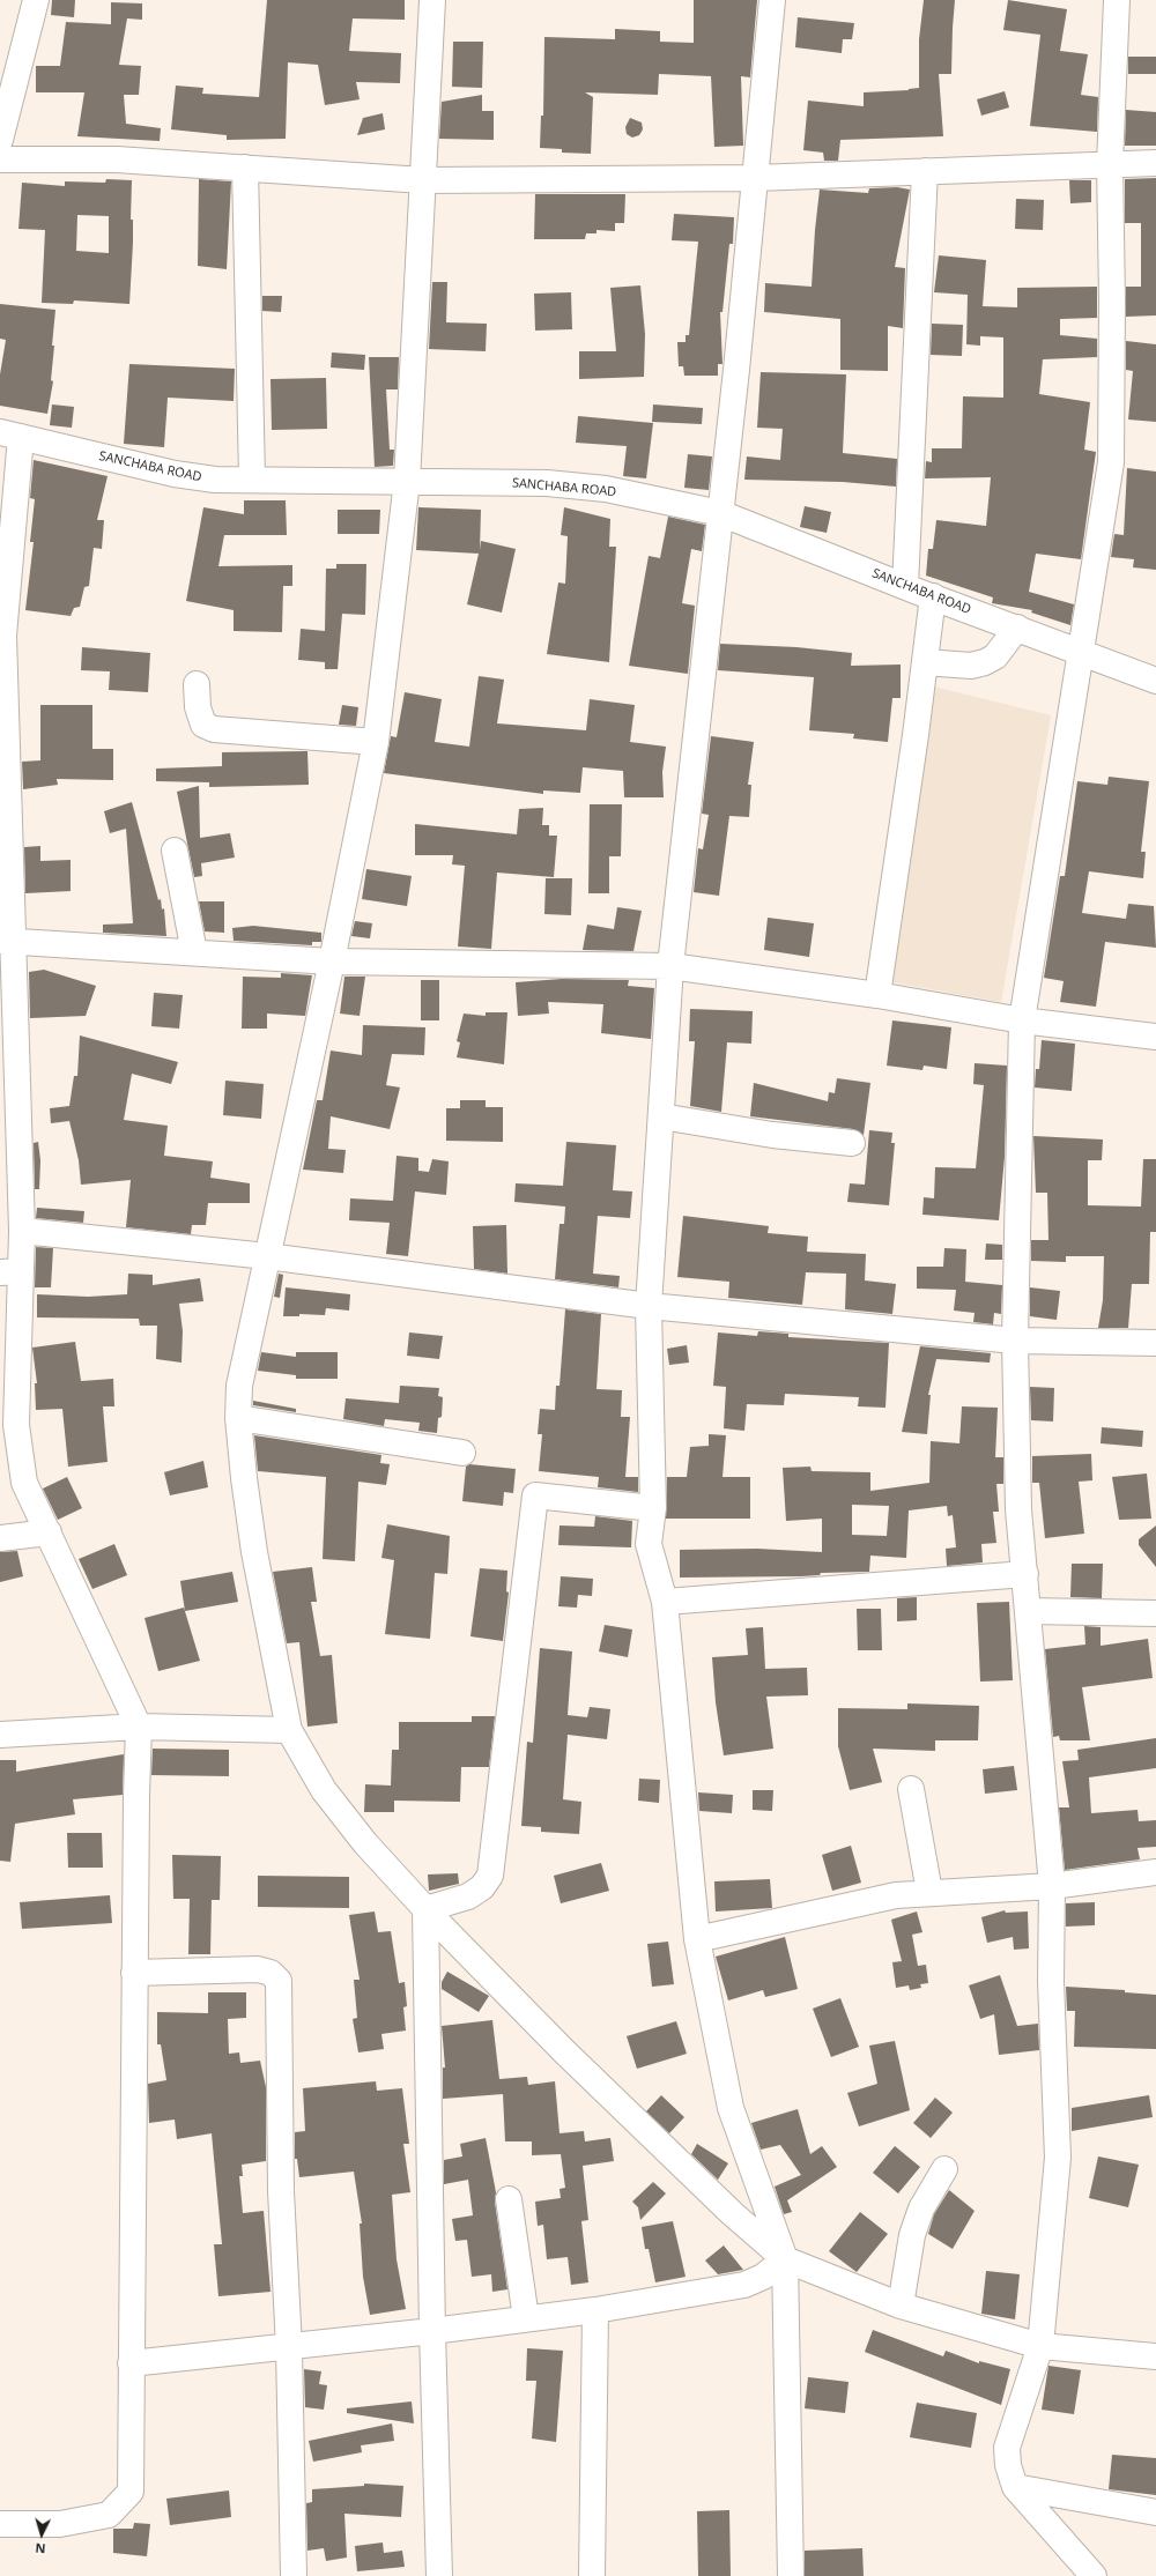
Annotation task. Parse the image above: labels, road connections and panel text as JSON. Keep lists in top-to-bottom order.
{
  "streets": {
    "street": ["SANCHABA ROAD"]
  },
  "north": "bottom"
}
